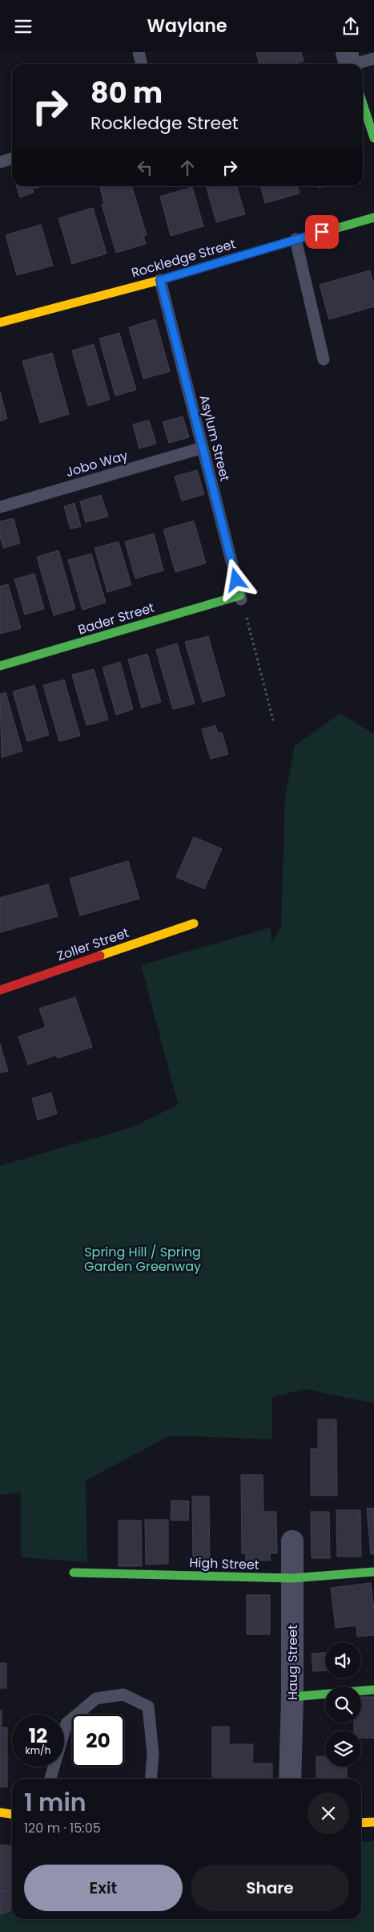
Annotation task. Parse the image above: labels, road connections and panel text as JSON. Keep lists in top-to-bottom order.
{
  "streets": {
    "street": [
      "Rockledge Street",
      "Bader Street",
      "Zoller Street",
      "High Street",
      "Haug Street"
    ],
    "lane": ["Asylum Street", "Jobo Way"]
  },
  "crossings": [
    ["Rockledge Street", "Asylum Street"],
    ["Asylum Street", "Jobo Way"],
    ["Asylum Street", "Bader Street"],
    ["High Street", "Haug Street"]
  ],
  "parks": ["Spring Hill / Spring Garden Greenway"],
  "page": {
    "header": "Waylane",
    "turn": ["80 m", "Rockledge Street"],
    "speed": "12 km/h",
    "limit": "20",
    "heading": ["1 min", "120 m · 15:05"],
    "buttons": ["Exit", "Share"]
  }
}
